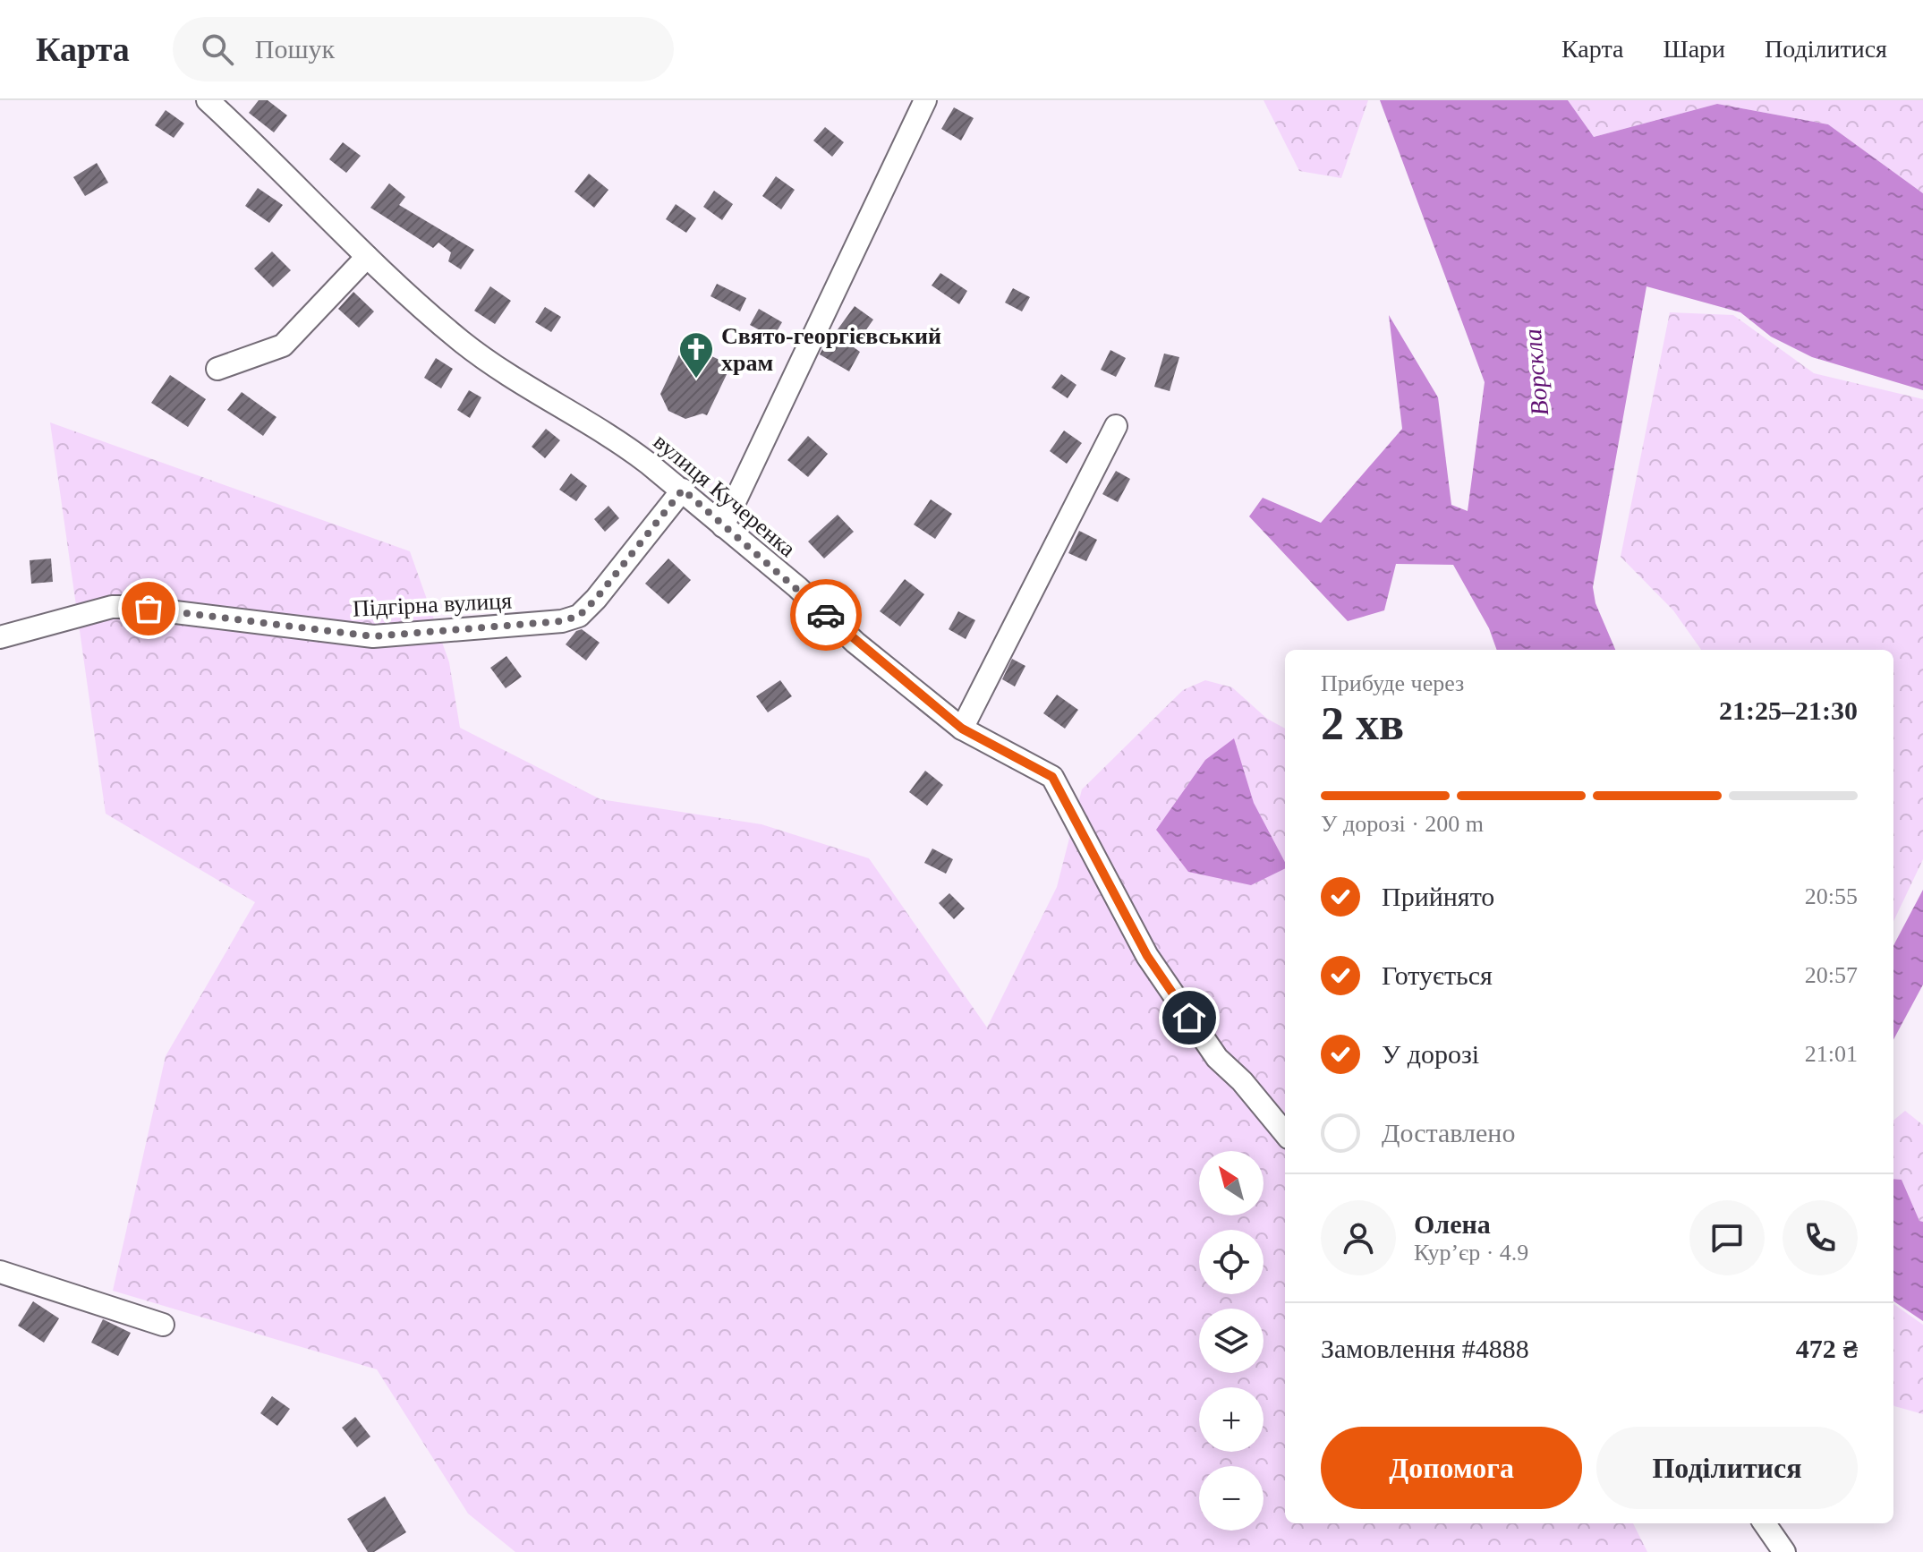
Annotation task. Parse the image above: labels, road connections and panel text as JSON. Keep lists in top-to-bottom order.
{
  "streets": {
    "street": ["вулиця Кучеренка", "Підгірна вулиця"]
  },
  "crossings": [
    ["вулиця Кучеренка", "Підгірна вулиця"]
  ],
  "water": ["Ворскла"],
  "places": {
    "church": ["Свято-георгієвський храм"]
  },
  "north": "top left",
  "page": {
    "header": "Карта",
    "search": "Пошук",
    "nav": ["Карта", "Шари", "Поділитися"],
    "heading": ["2 хв", "Прибуде через", "21:25–21:30"],
    "panel": [
      "Олена",
      "Кур’єр · 4.9",
      "Замовлення #4888",
      "472 ₴"
    ],
    "bar": "У дорозі · 200 m",
    "list": [
      ["Прийнято", "20:55"],
      ["Готується", "20:57"],
      ["У дорозі", "21:01"],
      "Доставлено"
    ],
    "map_buttons": ["+", "−"],
    "buttons": ["Допомога", "Поділитися"]
  }
}
